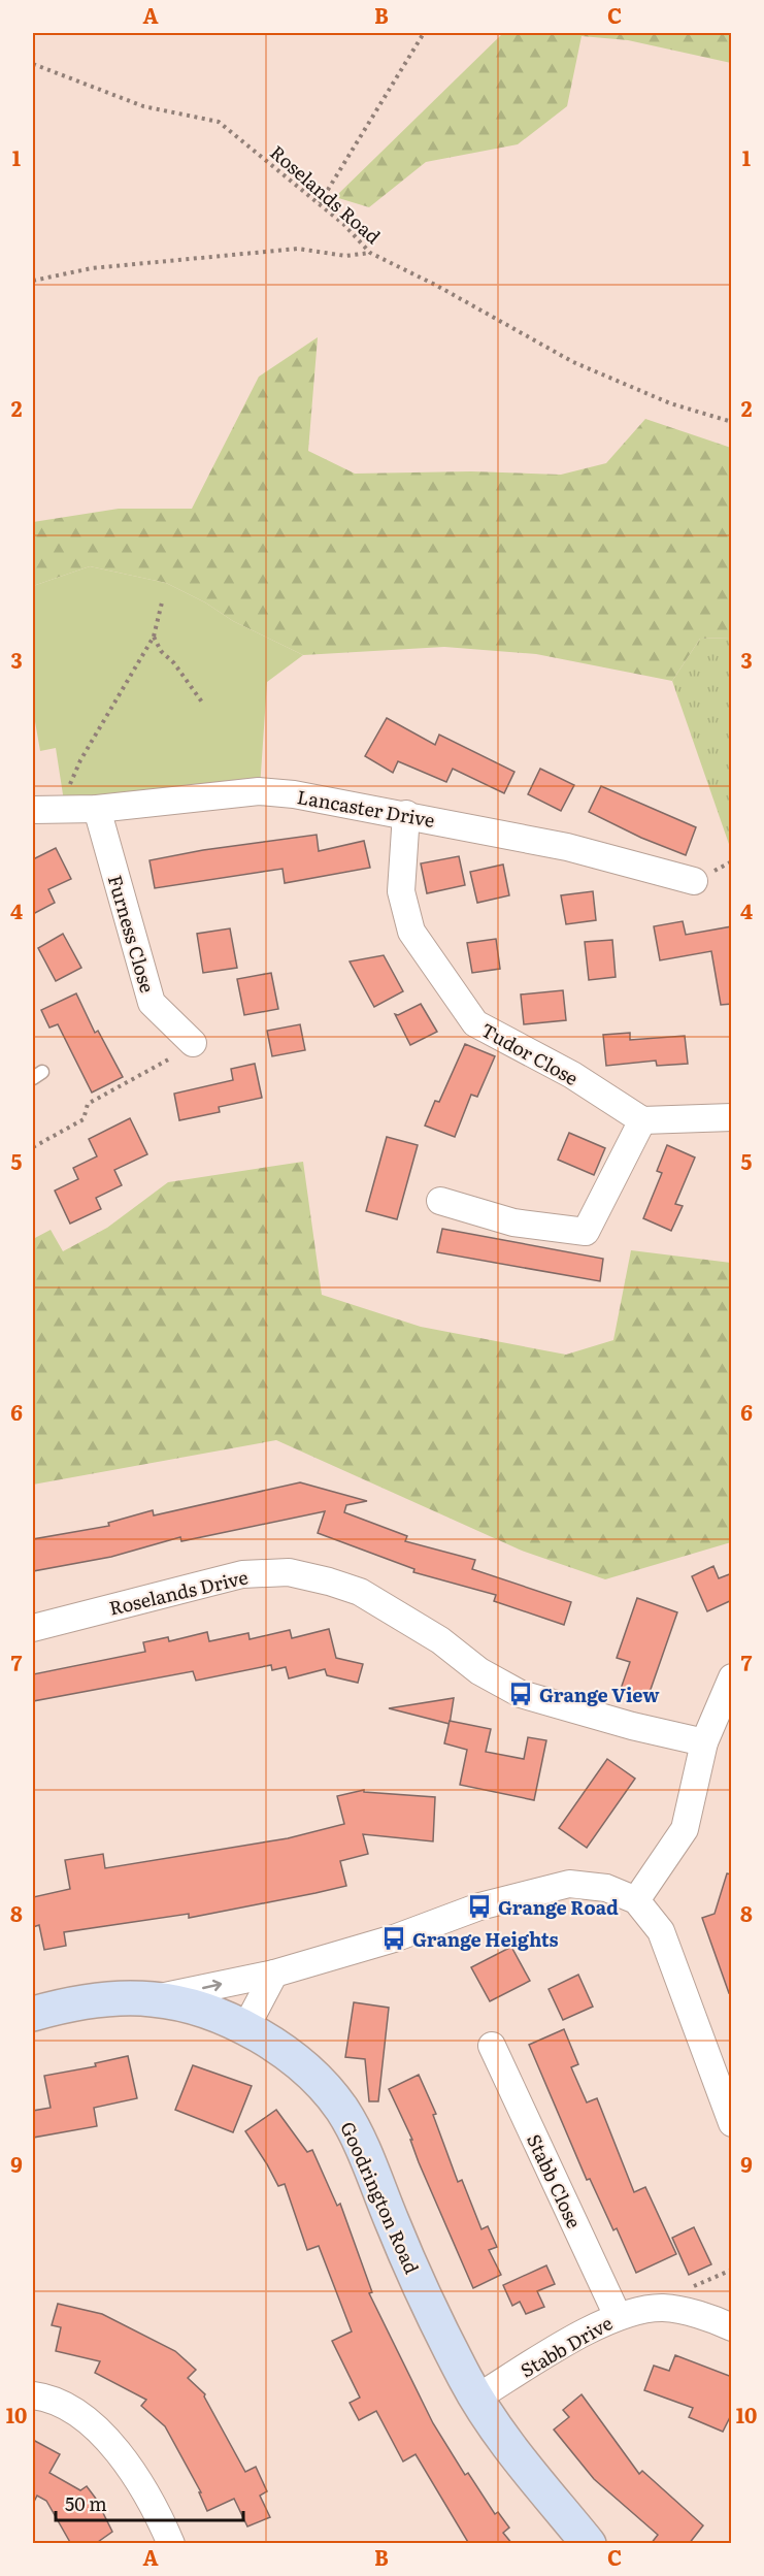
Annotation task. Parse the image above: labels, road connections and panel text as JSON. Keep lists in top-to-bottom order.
{
  "streets": {
    "street": [
      "Lancaster Drive",
      "Furness Close",
      "Tudor Close",
      "Roselands Drive",
      "Stabb Close",
      "Goodrington Road",
      "Stabb Drive"
    ],
    "path": ["Roselands Road"]
  },
  "crossings": [
    ["Lancaster Drive", "Furness Close"],
    ["Lancaster Drive", "Tudor Close"],
    ["Stabb Close", "Stabb Drive"],
    ["Goodrington Road", "Stabb Drive"]
  ],
  "places": {
    "bus stop": ["Grange View", "Grange Road", "Grange Heights"]
  },
  "scale_bar": "50 m",
  "grid": {
    "columns": ["A", "B", "C"],
    "rows": [
      "1",
      "2",
      "3",
      "4",
      "5",
      "6",
      "7",
      "8",
      "9",
      "10"
    ]
  }
}
